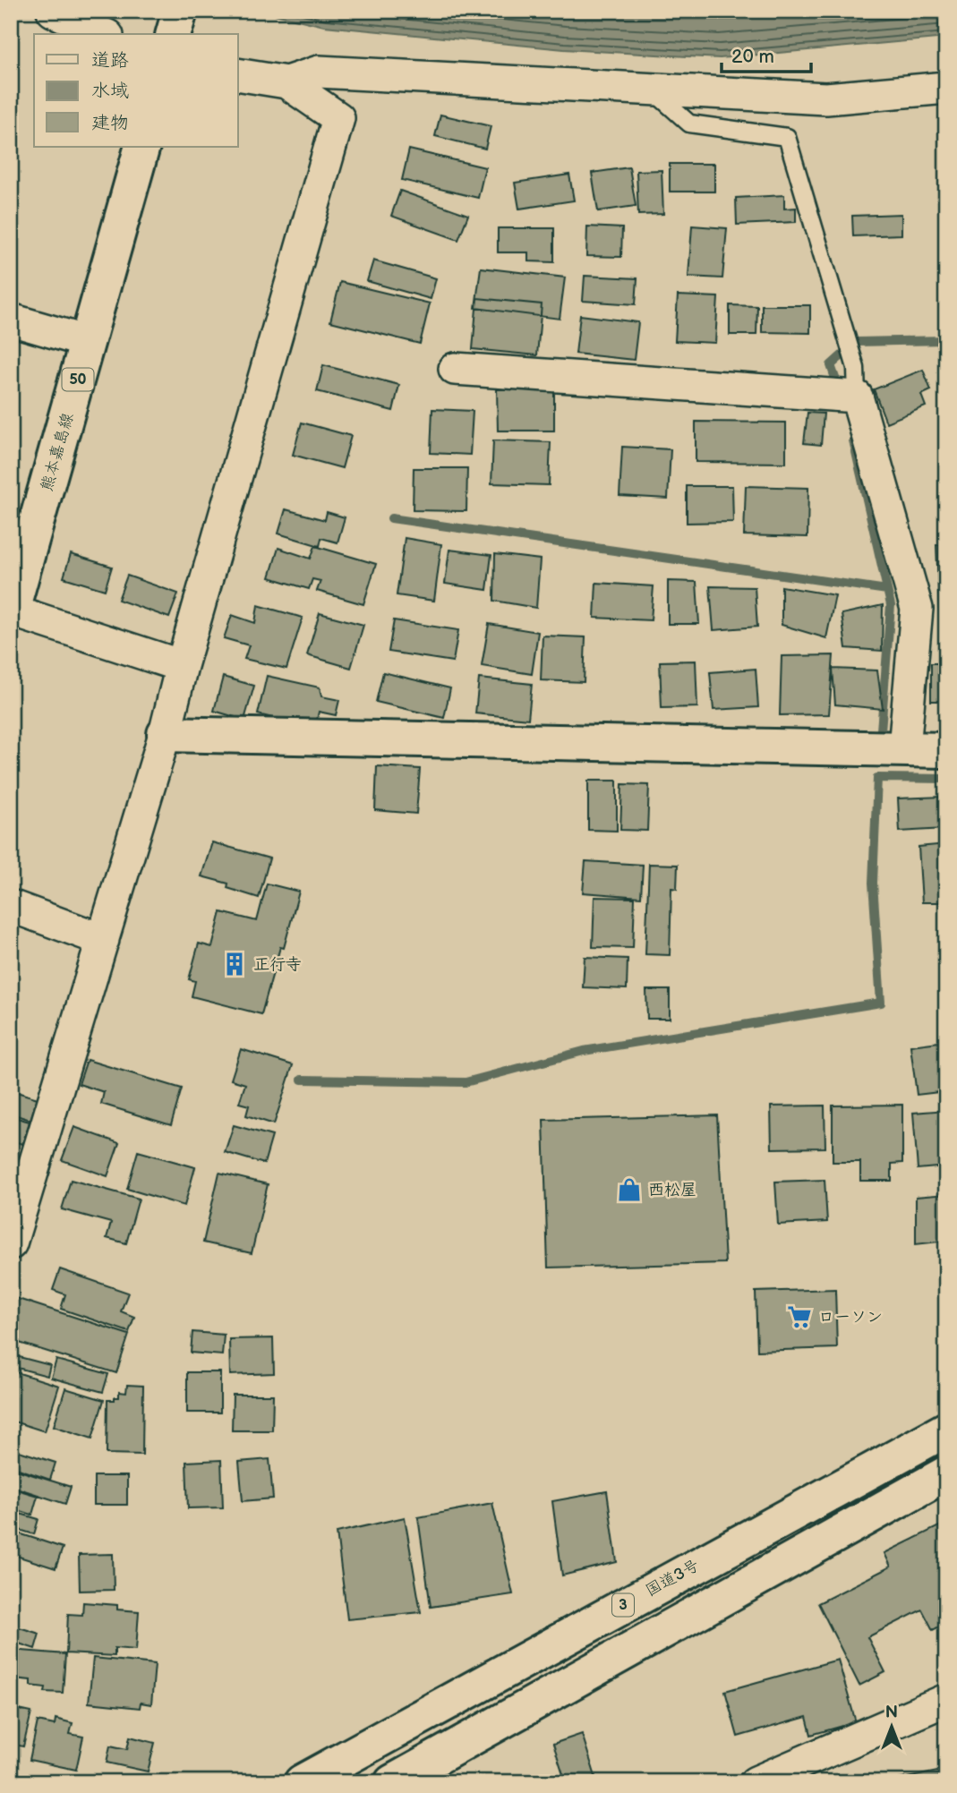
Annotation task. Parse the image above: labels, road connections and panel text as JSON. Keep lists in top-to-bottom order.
{
  "streets": {
    "main road": [
      "50",
      "熊本嘉島線",
      "国道3号",
      "3"
    ]
  },
  "places": {
    "building": ["正行寺"],
    "shop": ["西松屋"],
    "supermarket": ["ローソン"]
  },
  "legend": ["道路", "水域", "建物"],
  "scale_bar": "20 m",
  "north": "top"
}
